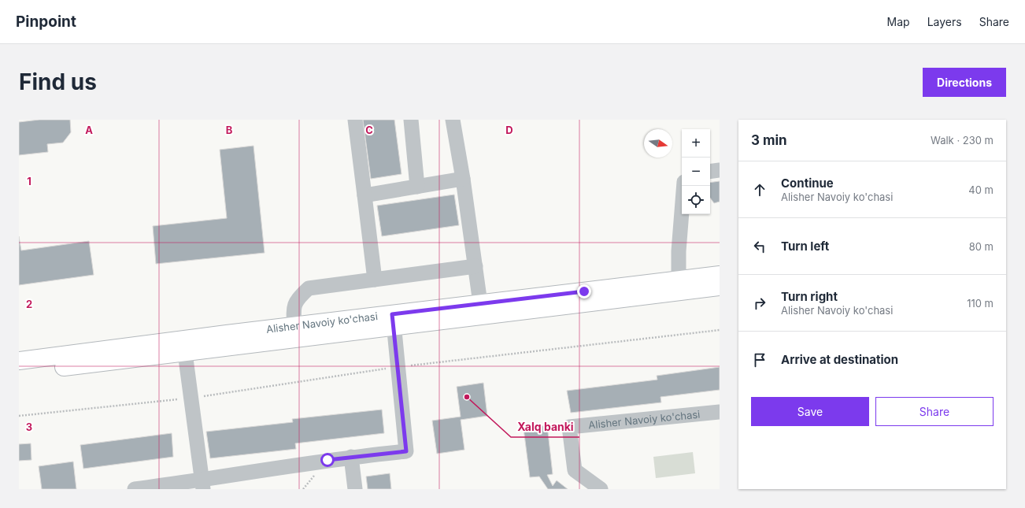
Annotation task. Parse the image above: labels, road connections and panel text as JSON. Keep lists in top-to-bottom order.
{
  "streets": {
    "main road": ["Alisher Navoiy ko'chasi"]
  },
  "places": ["Xalq banki"],
  "north": "right",
  "page": {
    "header": "Pinpoint",
    "nav": ["Map", "Layers", "Share"],
    "buttons": [
      "Directions",
      ["Save", "Share"]
    ],
    "title": "Find us",
    "heading": ["3 min", "Walk · 230 m"],
    "map_buttons": ["+", "−"],
    "list": [
      ["Continue", "Alisher Navoiy ko'chasi", "40 m"],
      ["Turn left", "80 m"],
      ["Turn right", "Alisher Navoiy ko'chasi", "110 m"],
      "Arrive at destination"
    ]
  },
  "grid": {
    "columns": [
      "A",
      "B",
      "C",
      "D"
    ],
    "rows": ["1", "2", "3"]
  }
}
